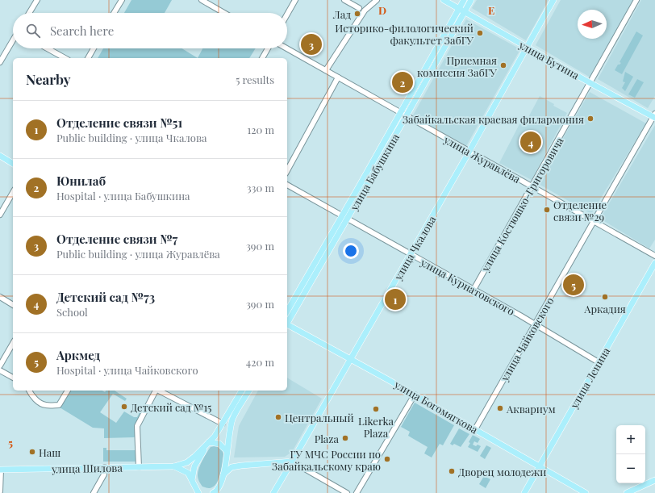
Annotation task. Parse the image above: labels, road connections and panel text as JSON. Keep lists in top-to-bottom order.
{
  "streets": {
    "main road": [
      "улица Бутина",
      "улица Бабушкина",
      "улица Чкалова",
      "улица Ленина",
      "улица Богомягкова",
      "улица Шилова"
    ],
    "street": [
      "улица Журавлёва",
      "улица Костюшко-Григоровича",
      "улица Курнатовского",
      "улица Чайковского"
    ]
  },
  "crossings": [
    ["улица Бутина", "улица Бабушкина"],
    ["улица Бутина", "улица Костюшко-Григоровича"],
    ["улица Бутина", "улица Чкалова"],
    ["улица Бутина", "улица Чайковского"],
    ["улица Журавлёва", "улица Бабушкина"],
    ["улица Журавлёва", "улица Костюшко-Григоровича"],
    ["улица Журавлёва", "улица Чкалова"],
    ["улица Журавлёва", "улица Чайковского"],
    ["улица Бабушкина", "улица Курнатовского"],
    ["улица Костюшко-Григоровича", "улица Курнатовского"],
    ["улица Чкалова", "улица Курнатовского"],
    ["улица Чкалова", "улица Богомягкова"],
    ["улица Курнатовского", "улица Чайковского"],
    ["улица Курнатовского", "улица Ленина"],
    ["улица Чайковского", "улица Богомягкова"],
    ["улица Ленина", "улица Богомягкова"]
  ],
  "places": [
    "Лад",
    "Историко-филологический факультет ЗабГУ",
    "Приемная комиссия ЗабГУ",
    "Забайкальская краевая филармония",
    "Отделение связи №29",
    "Аркадия",
    "Детский сад №15",
    "Аквариум",
    "Likerka Plaza",
    "Центральный",
    "Plaza",
    "Наш",
    "ГУ МЧС России по Забайкальскому краю",
    "Дворец молодежи"
  ],
  "north": "left",
  "page": {
    "search": "Search here",
    "pins": [
      "3",
      "2",
      "4",
      "5",
      "1"
    ],
    "heading": ["Nearby", "5 results"],
    "list": [
      {
        "mark": "1",
        "name": "Отделение связи №51",
        "note": "Public building · улица Чкалова",
        "value": "120 m"
      },
      {
        "mark": "2",
        "name": "Юнилаб",
        "note": "Hospital · улица Бабушкина",
        "value": "330 m"
      },
      {
        "mark": "3",
        "name": "Отделение связи №7",
        "note": "Public building · улица Журавлёва",
        "value": "390 m"
      },
      {
        "mark": "4",
        "name": "Детский сад №73",
        "note": "School",
        "value": "390 m"
      },
      {
        "mark": "5",
        "name": "Аркмед",
        "note": "Hospital · улица Чайковского",
        "value": "420 m"
      }
    ],
    "map_buttons": ["+", "−"]
  },
  "grid": {
    "columns": ["D", "E"],
    "rows": ["5"]
  }
}
